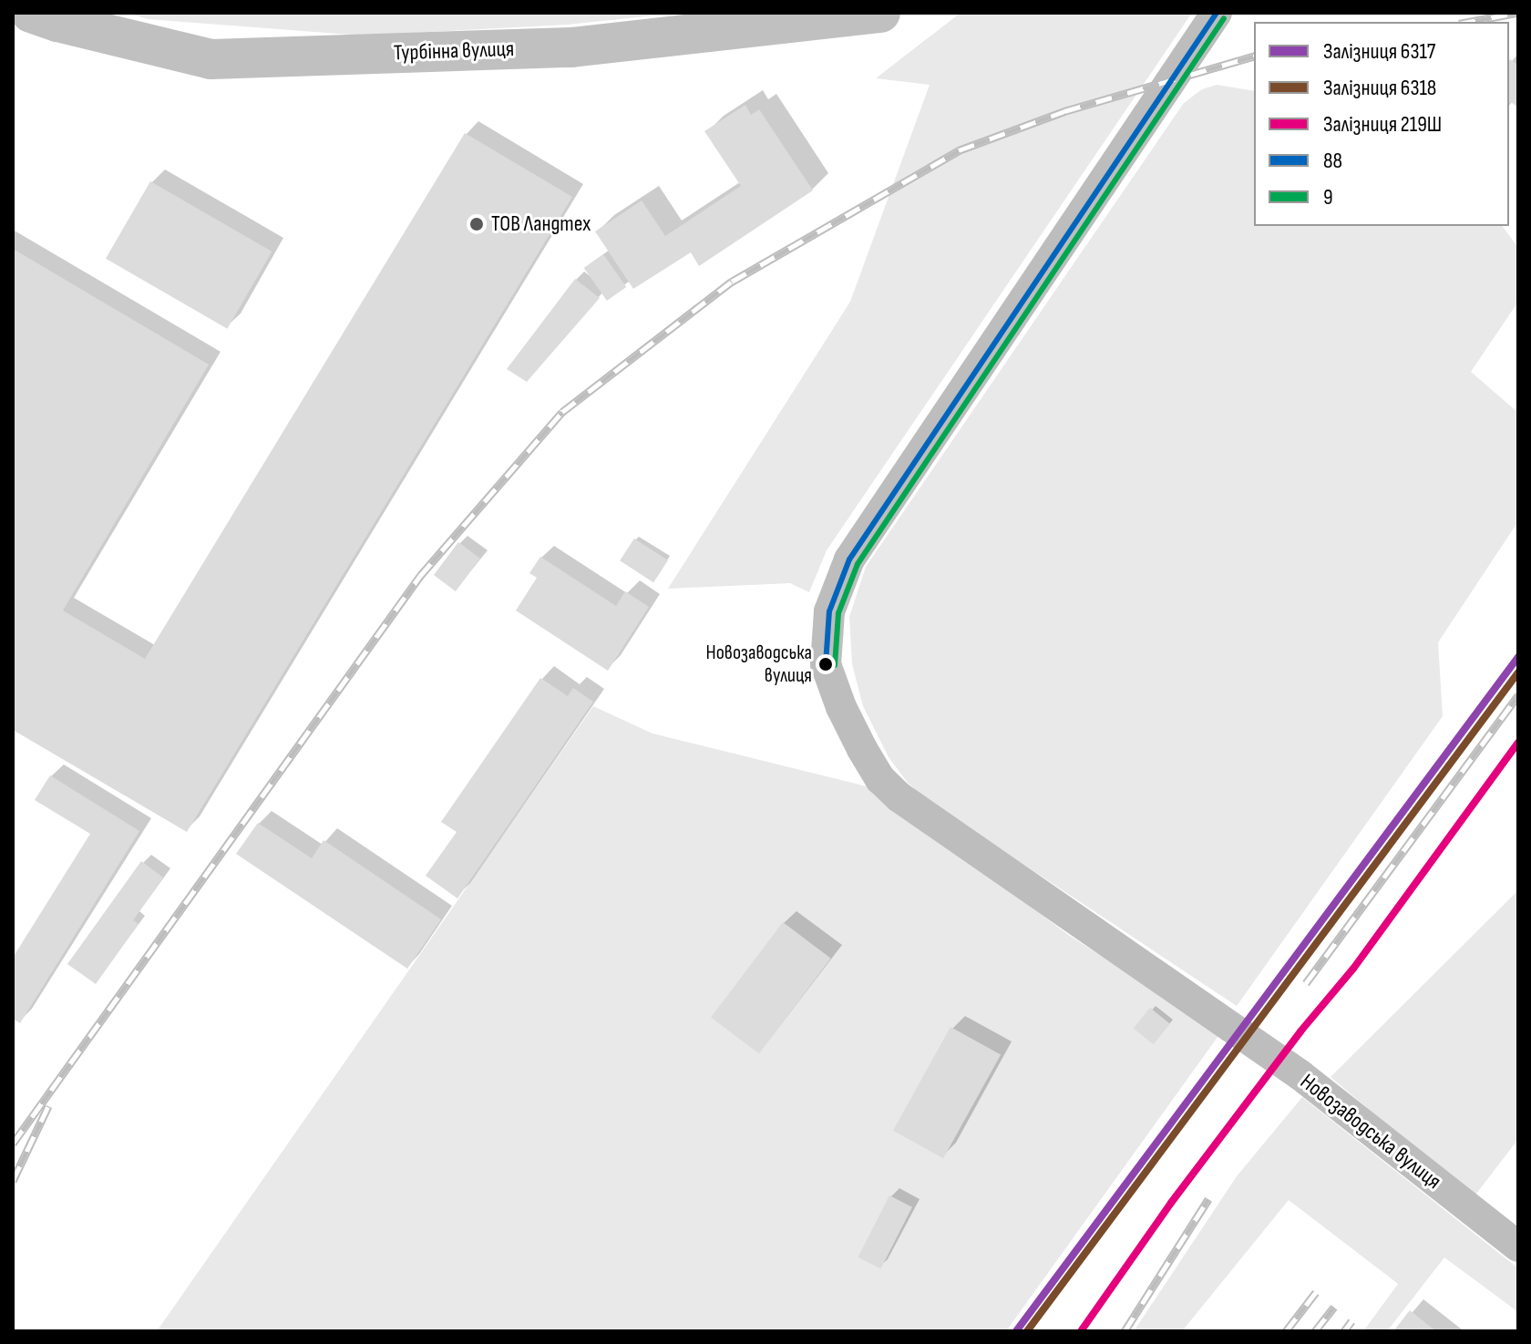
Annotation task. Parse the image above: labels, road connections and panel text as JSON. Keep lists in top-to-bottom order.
{
  "streets": {
    "street": ["Турбінна вулиця", "Новозаводська вулиця"]
  },
  "places": ["ТОВ Ландтех", "Новозаводська вулиця"],
  "lines": [
    "transit line 88",
    "transit line 9",
    "rail line 6317",
    "rail line 6318",
    "rail line 219Ш"
  ],
  "legend": [
    "Залізниця 6317",
    "Залізниця 6318",
    "Залізниця 219Ш",
    "88",
    "9"
  ]
}
